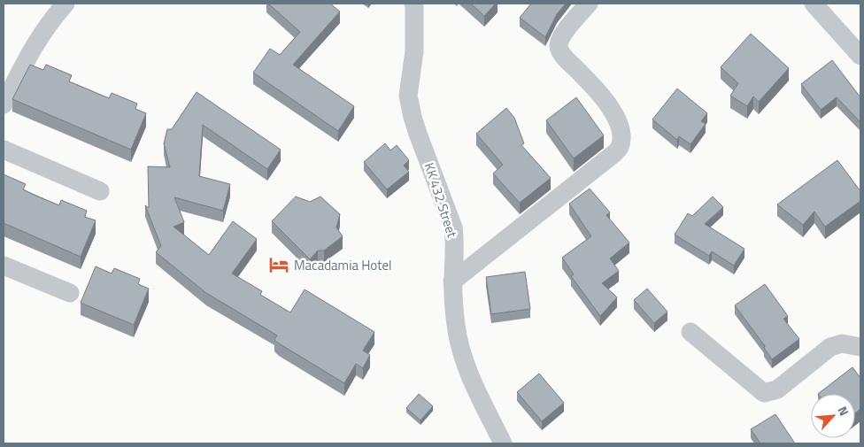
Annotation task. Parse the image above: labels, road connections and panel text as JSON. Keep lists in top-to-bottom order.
{
  "streets": {
    "street": ["KK 432 Street"]
  },
  "places": {
    "hotel": ["Macadamia Hotel"]
  },
  "north": "top right"
}
